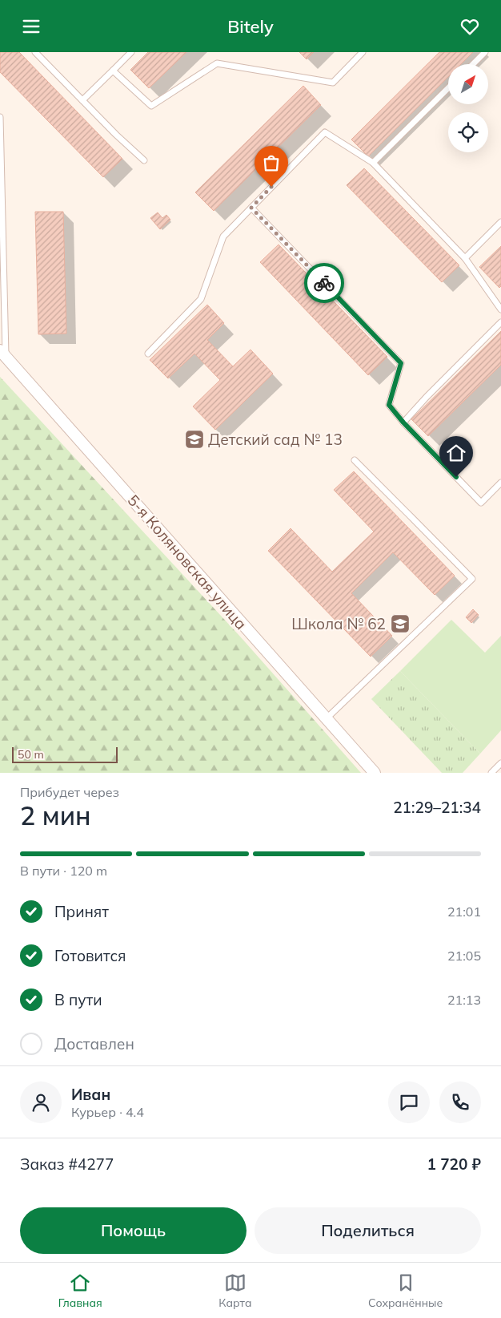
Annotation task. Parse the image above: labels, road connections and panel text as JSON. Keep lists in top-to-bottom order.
{
  "streets": {
    "street": ["5-я Коляновская улица"]
  },
  "places": {
    "school or university": ["Детский сад № 13", "Школа № 62"]
  },
  "scale_bar": "50 m",
  "north": "top right",
  "page": {
    "header": "Bitely",
    "scale": "50 m",
    "heading": ["2 мин", "Прибудет через", "21:29–21:34"],
    "panel": [
      "Иван",
      "Курьер · 4.4",
      "Заказ #4277",
      "1 720 ₽"
    ],
    "bar": "В пути · 120 m",
    "list": [
      ["Принят", "21:01"],
      ["Готовится", "21:05"],
      ["В пути", "21:13"],
      "Доставлен"
    ],
    "buttons": ["Помощь", "Поделиться"],
    "tabs": ["Главная", "Карта", "Сохранённые"]
  }
}
